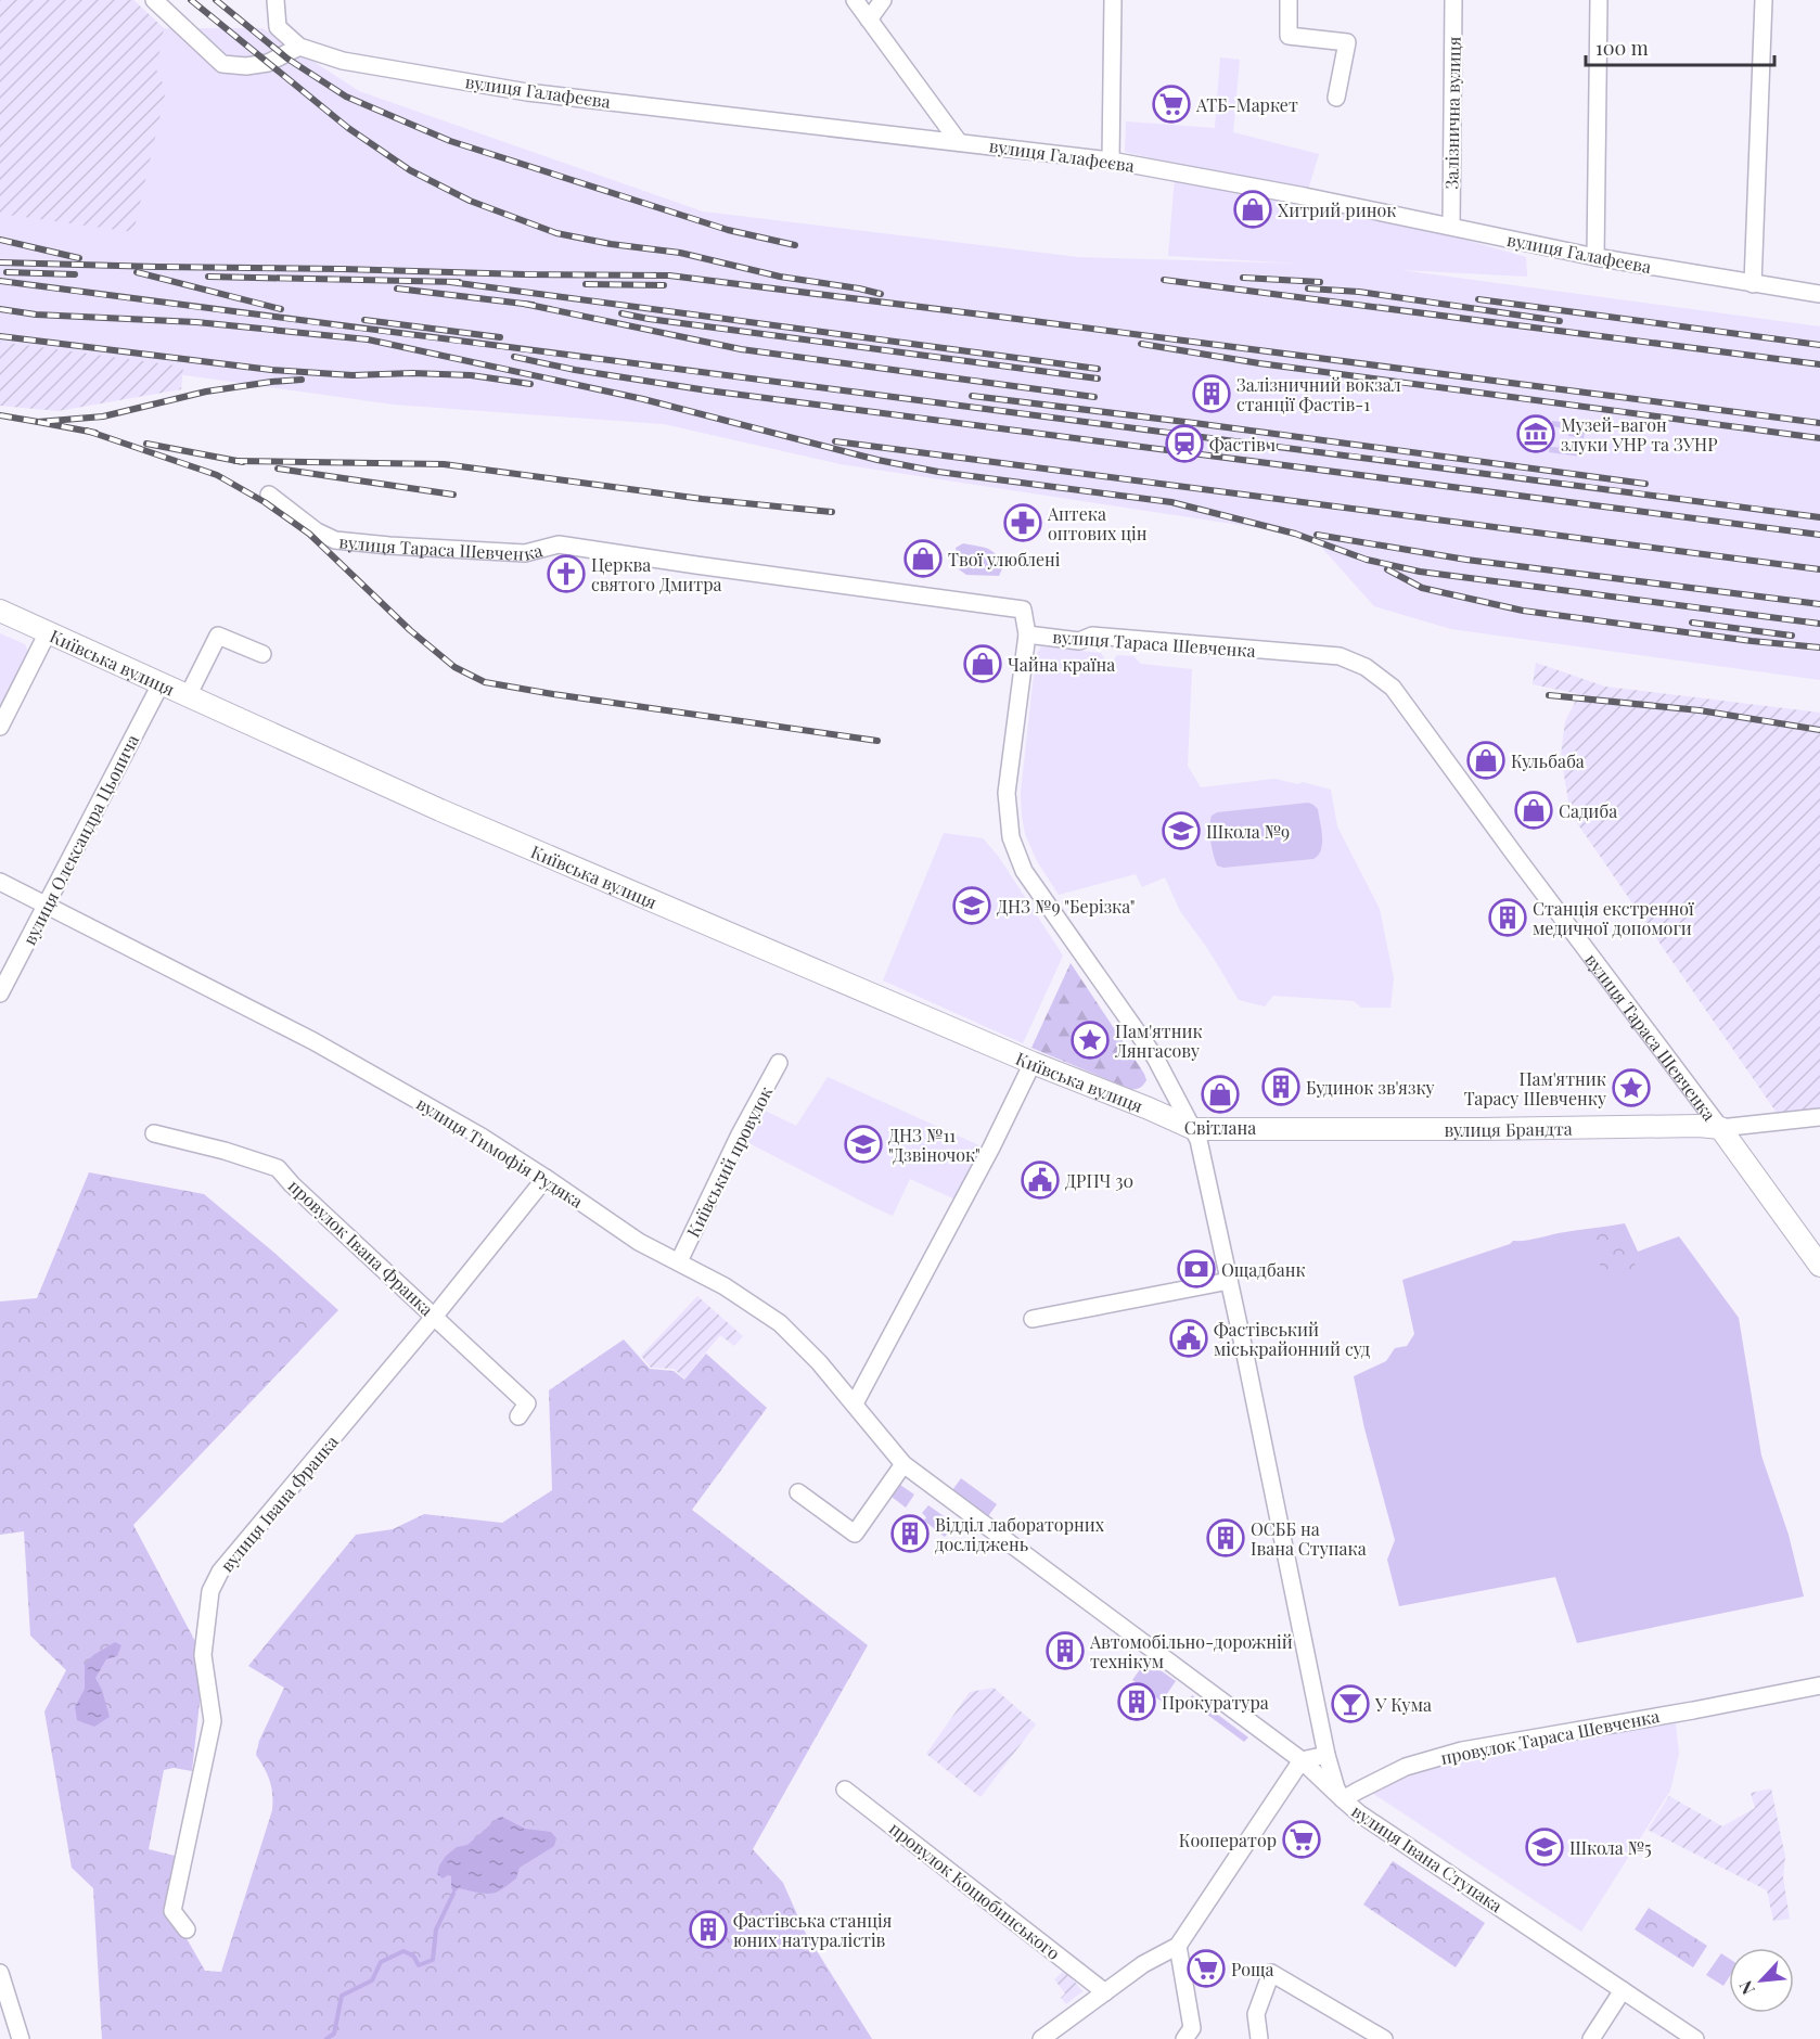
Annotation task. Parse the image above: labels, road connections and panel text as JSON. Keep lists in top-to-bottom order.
{
  "streets": {
    "main road": ["вулиця Тараса Шевченка", "Київська вулиця", "вулиця Брандта"],
    "street": [
      "вулиця Галафеєва",
      "Залізнична вулиця",
      "вулиця Олександра Цьопича",
      "вулиця Тимофія Рудяка",
      "Київський провулок",
      "провулок Івана Франка",
      "вулиця Івана Франка",
      "провулок Тараса Шевченка",
      "вулиця Івана Ступака",
      "провулок Коцюбинського"
    ]
  },
  "crossings": [
    ["вулиця Галафеєва", "Залізнична вулиця"],
    ["вулиця Тараса Шевченка", "вулиця Брандта"],
    ["вулиця Тараса Шевченка", "вулиця Івана Ступака"],
    ["Київська вулиця", "вулиця Олександра Цьопича"],
    ["Київська вулиця", "вулиця Брандта"],
    ["Київська вулиця", "вулиця Івана Ступака"],
    ["вулиця Олександра Цьопича", "вулиця Тимофія Рудяка"],
    ["вулиця Брандта", "вулиця Івана Ступака"],
    ["вулиця Тимофія Рудяка", "Київський провулок"],
    ["вулиця Тимофія Рудяка", "вулиця Івана Франка"],
    ["провулок Івана Франка", "вулиця Івана Франка"],
    ["провулок Тараса Шевченка", "вулиця Івана Ступака"]
  ],
  "places": {
    "supermarket": ["АТБ-Маркет", "Кооператор", "Роща"],
    "shop": [
      "Хитрий ринок",
      "Твої улюблені",
      "Чайна країна",
      "Кульбаба",
      "Садиба",
      "Світлана"
    ],
    "building": [
      "Залізничний вокзал станції Фастів-1",
      "Станція екстренної медичної допомоги",
      "Будинок зв'язку",
      "Відділ лабораторних досліджень",
      "ОСББ на Івана Ступака",
      "Автомобільно-дорожній технікум",
      "Прокуратура",
      "Фастівська станція юних натуралістів"
    ],
    "museum": ["Музей-вагон злуки УНР та ЗУНР"],
    "station": ["Фастів 1"],
    "pharmacy": ["Аптека оптових цін"],
    "church": ["Церква святого Дмитра"],
    "school or university": [
      "Школа №9",
      "ДНЗ №9 \"Берізка\"",
      "ДНЗ №11 \"Дзвіночок\"",
      "Школа №5"
    ],
    "place": ["Пам'ятник Лянгасову", "Пам'ятник Тарасу Шевченку"],
    "public building": ["ДРПЧ 30", "Фастівський міськрайонний суд"],
    "bank": ["Ощадбанк"],
    "bar": ["У Кума"]
  },
  "scale_bar": "100 m",
  "north": "bottom left"
}
